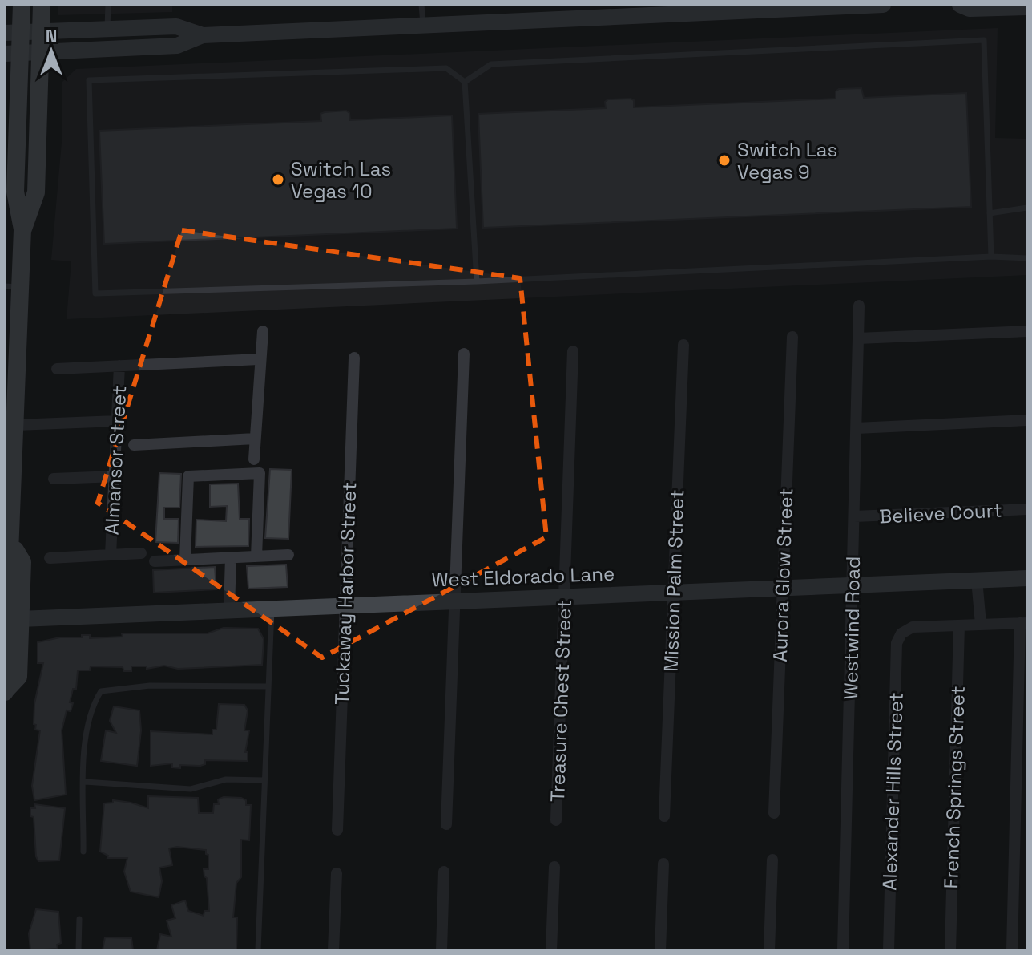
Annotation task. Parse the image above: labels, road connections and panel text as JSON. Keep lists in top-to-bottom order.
{
  "streets": {
    "main road": ["West Eldorado Lane"],
    "street": [
      "Almansor Street",
      "Believe Court",
      "Aurora Glow Street",
      "Mission Palm Street",
      "Tuckaway Harbor Street",
      "Westwind Road",
      "Treasure Chest Street",
      "French Springs Street",
      "Alexander Hills Street"
    ]
  },
  "crossings": [
    ["Believe Court", "Westwind Road"],
    ["Aurora Glow Street", "West Eldorado Lane"],
    ["West Eldorado Lane", "Mission Palm Street"],
    ["West Eldorado Lane", "Tuckaway Harbor Street"],
    ["West Eldorado Lane", "Westwind Road"],
    ["West Eldorado Lane", "Treasure Chest Street"],
    ["French Springs Street", "Alexander Hills Street"]
  ],
  "places": ["Switch Las Vegas 9", "Switch Las Vegas 10"],
  "north": "top"
}
